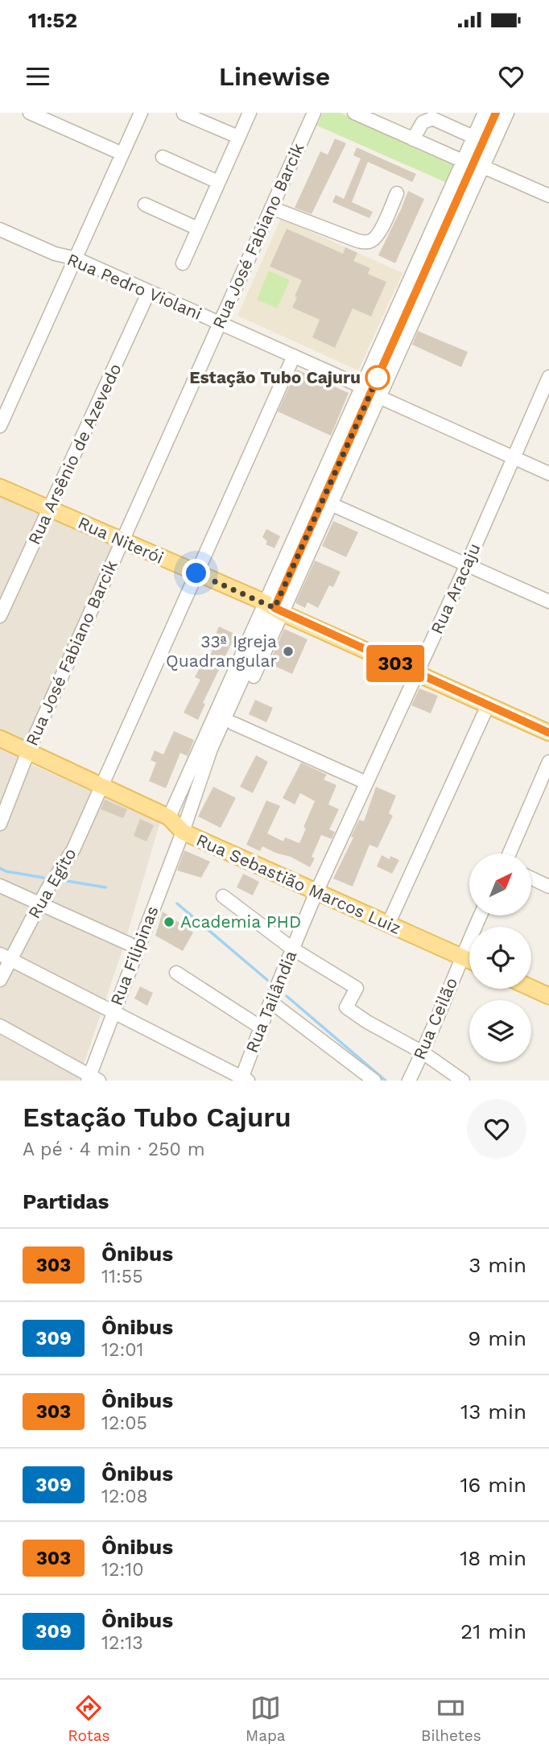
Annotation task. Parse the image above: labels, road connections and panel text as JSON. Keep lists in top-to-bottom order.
{
  "streets": {
    "main road": ["Rua Niterói", "Rua Sebastião Marcos Luiz"],
    "street": [
      "Rua José Fabiano Barcik",
      "Rua Pedro Violani",
      "Rua Arsênio de Azevedo",
      "Rua Aracaju",
      "Rua Egito",
      "Rua Filipinas",
      "Rua Tailândia",
      "Rua Ceilão"
    ]
  },
  "crossings": [
    ["Rua José Fabiano Barcik", "Rua Pedro Violani"],
    ["Rua José Fabiano Barcik", "Rua Niterói"],
    ["Rua José Fabiano Barcik", "Rua Sebastião Marcos Luiz"],
    ["Rua Pedro Violani", "Rua Arsênio de Azevedo"],
    ["Rua Pedro Violani", "Rua Egito"],
    ["Rua Arsênio de Azevedo", "Rua Niterói"],
    ["Rua Niterói", "Rua Aracaju"],
    ["Rua Niterói", "Rua Egito"],
    ["Rua Aracaju", "Rua Sebastião Marcos Luiz"],
    ["Rua Aracaju", "Rua Tailândia"],
    ["Rua Egito", "Rua Sebastião Marcos Luiz"],
    ["Rua Sebastião Marcos Luiz", "Rua Filipinas"],
    ["Rua Sebastião Marcos Luiz", "Rua Tailândia"],
    ["Rua Sebastião Marcos Luiz", "Rua Ceilão"]
  ],
  "places": ["Estação Tubo Cajuru", "33ª Igreja Quadrangular", "Academia PHD"],
  "lines": ["bus line 303"],
  "north": "top right",
  "page": {
    "status": "11:52",
    "header": "Linewise",
    "on_map": "303",
    "heading": [
      ["Estação Tubo Cajuru", "A pé · 4 min · 250 m"],
      "Partidas"
    ],
    "list": [
      {
        "mark": "303",
        "name": "Ônibus",
        "note": "11:55",
        "value": "3 min"
      },
      {
        "mark": "309",
        "name": "Ônibus",
        "note": "12:01",
        "value": "9 min"
      },
      {
        "mark": "303",
        "name": "Ônibus",
        "note": "12:05",
        "value": "13 min"
      },
      {
        "mark": "309",
        "name": "Ônibus",
        "note": "12:08",
        "value": "16 min"
      },
      {
        "mark": "303",
        "name": "Ônibus",
        "note": "12:10",
        "value": "18 min"
      },
      {
        "mark": "309",
        "name": "Ônibus",
        "note": "12:13",
        "value": "21 min"
      }
    ],
    "tabs": ["Rotas", "Mapa", "Bilhetes"]
  }
}
